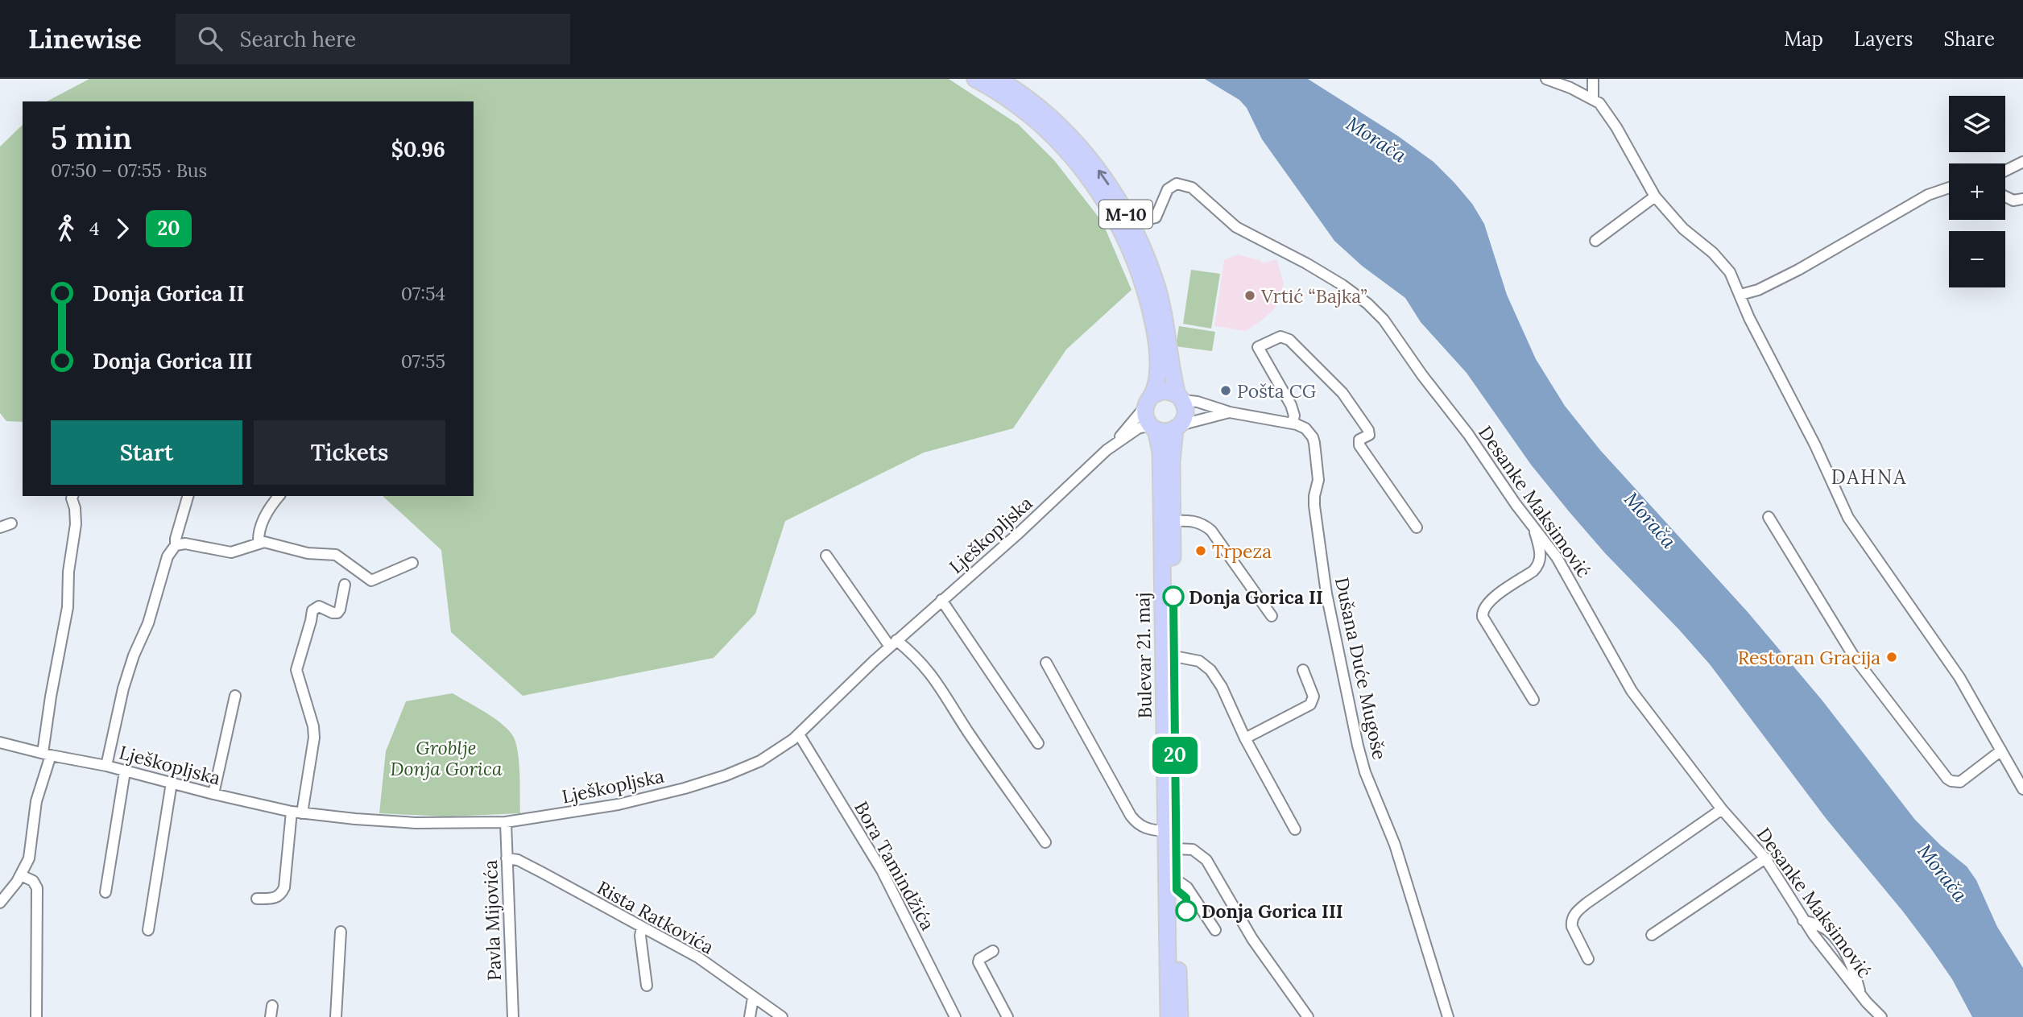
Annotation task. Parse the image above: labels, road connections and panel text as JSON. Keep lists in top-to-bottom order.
{
  "streets": {
    "main road": ["M-10", "Bulevar 21. maj"],
    "street": [
      "Desanke Maksimović",
      "Lješkopljska",
      "Dušana Duće Mugoše",
      "Bora Tamindžića",
      "Rista Ratkovića",
      "Pavla Mijovića"
    ]
  },
  "crossings": [
    ["Desanke Maksimović", "Bulevar 21. maj"],
    ["Lješkopljska", "Bulevar 21. maj"],
    ["Lješkopljska", "Dušana Duće Mugoše"],
    ["Lješkopljska", "Bora Tamindžića"],
    ["Lješkopljska", "Pavla Mijovića"],
    ["Bulevar 21. maj", "Dušana Duće Mugoše"],
    ["Rista Ratkovića", "Pavla Mijovića"]
  ],
  "districts": ["DAHNA"],
  "water": ["Morača"],
  "parks": ["Groblje Donja Gorica"],
  "places": [
    "Vrtić “Bajka”",
    "Pošta CG",
    "Trpeza",
    "Donja Gorica II",
    "Restoran Gracija",
    "Donja Gorica III"
  ],
  "lines": ["bus line 20"],
  "page": {
    "header": "Linewise",
    "search": "Search here",
    "nav": ["Map", "Layers", "Share"],
    "on_map": "20",
    "map_buttons": ["+", "−"],
    "heading": ["5 min", "07:50 – 07:55 · Bus", "$0.96"],
    "legs": ["4", "20"],
    "list": [
      {
        "name": "Donja Gorica II",
        "value": "07:54"
      },
      {
        "name": "Donja Gorica III",
        "value": "07:55"
      }
    ],
    "buttons": ["Start", "Tickets"]
  }
}
